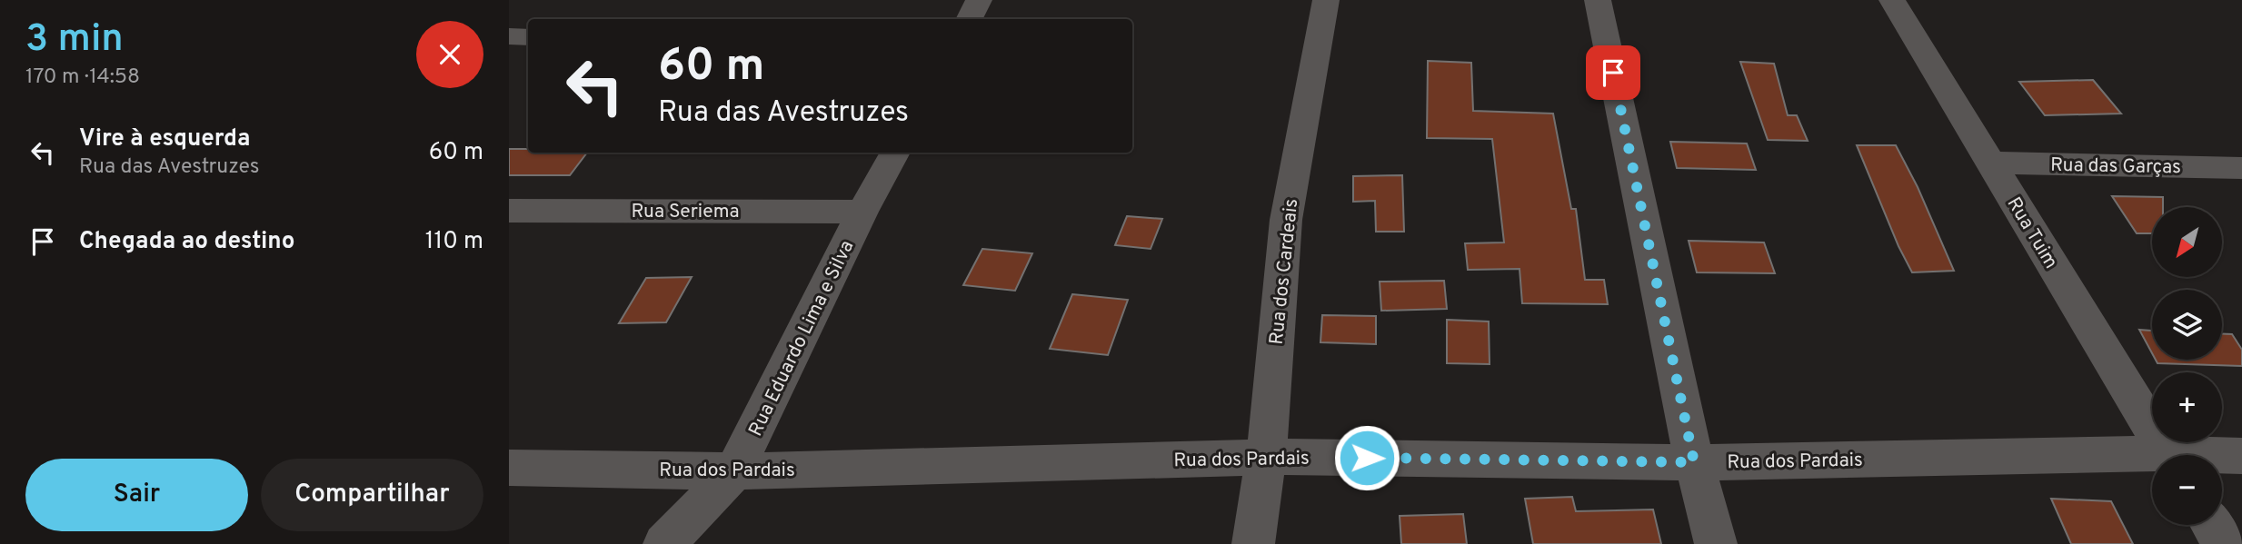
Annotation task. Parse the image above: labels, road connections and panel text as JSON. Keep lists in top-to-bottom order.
{
  "streets": {
    "street": [
      "Rua das Garças",
      "Rua Seriema",
      "Rua Tuim",
      "Rua dos Cardeais",
      "Rua Eduardo Lima e Silva",
      "Rua dos Pardais"
    ]
  },
  "crossings": [
    ["Rua das Garças", "Rua Tuim"],
    ["Rua Seriema", "Rua Eduardo Lima e Silva"],
    ["Rua dos Cardeais", "Rua dos Pardais"],
    ["Rua Eduardo Lima e Silva", "Rua dos Pardais"]
  ],
  "north": "bottom left",
  "page": {
    "heading": ["3 min", "170 m · 14:58"],
    "turn": ["60 m", "Rua das Avestruzes"],
    "list": [
      {
        "name": "Vire à esquerda",
        "note": "Rua das Avestruzes",
        "value": "60 m"
      },
      {
        "name": "Chegada ao destino",
        "value": "110 m"
      }
    ],
    "map_buttons": ["+", "−"],
    "buttons": ["Sair", "Compartilhar"]
  }
}
